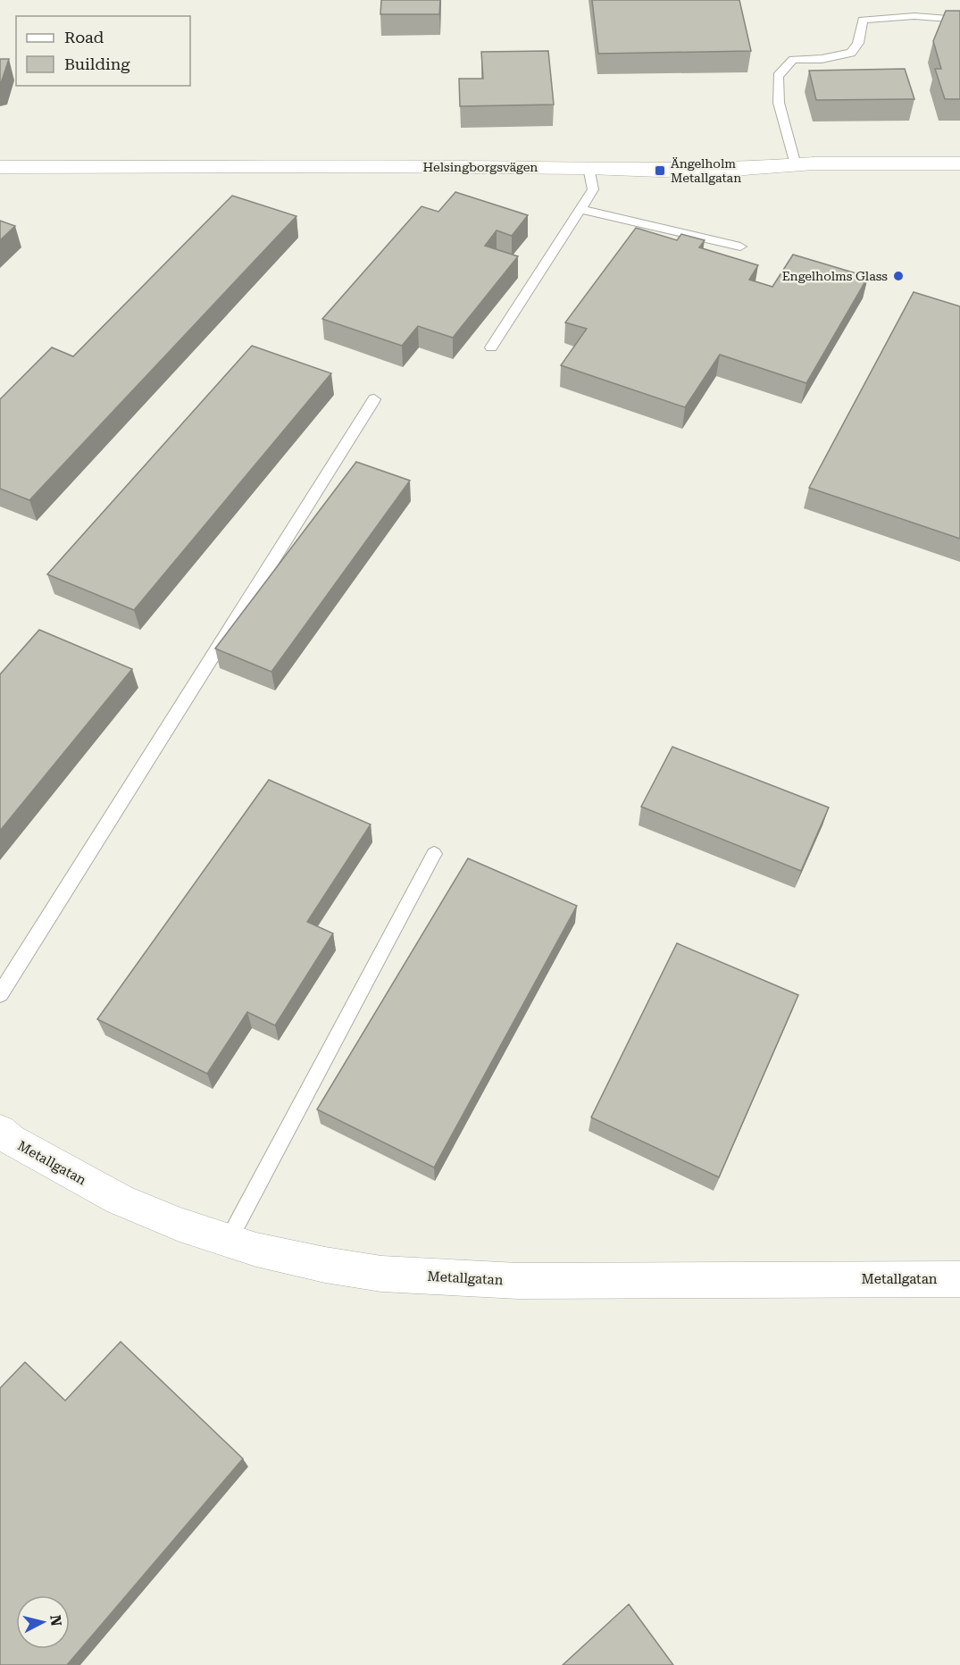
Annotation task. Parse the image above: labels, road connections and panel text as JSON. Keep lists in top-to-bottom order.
{
  "streets": {
    "main road": ["Helsingborgsvägen", "Metallgatan"]
  },
  "places": {
    "transit": ["Ängelholm Metallgatan"],
    "other": ["Engelholms Glass"]
  },
  "legend": ["Road", "Building"],
  "north": "right"
}
